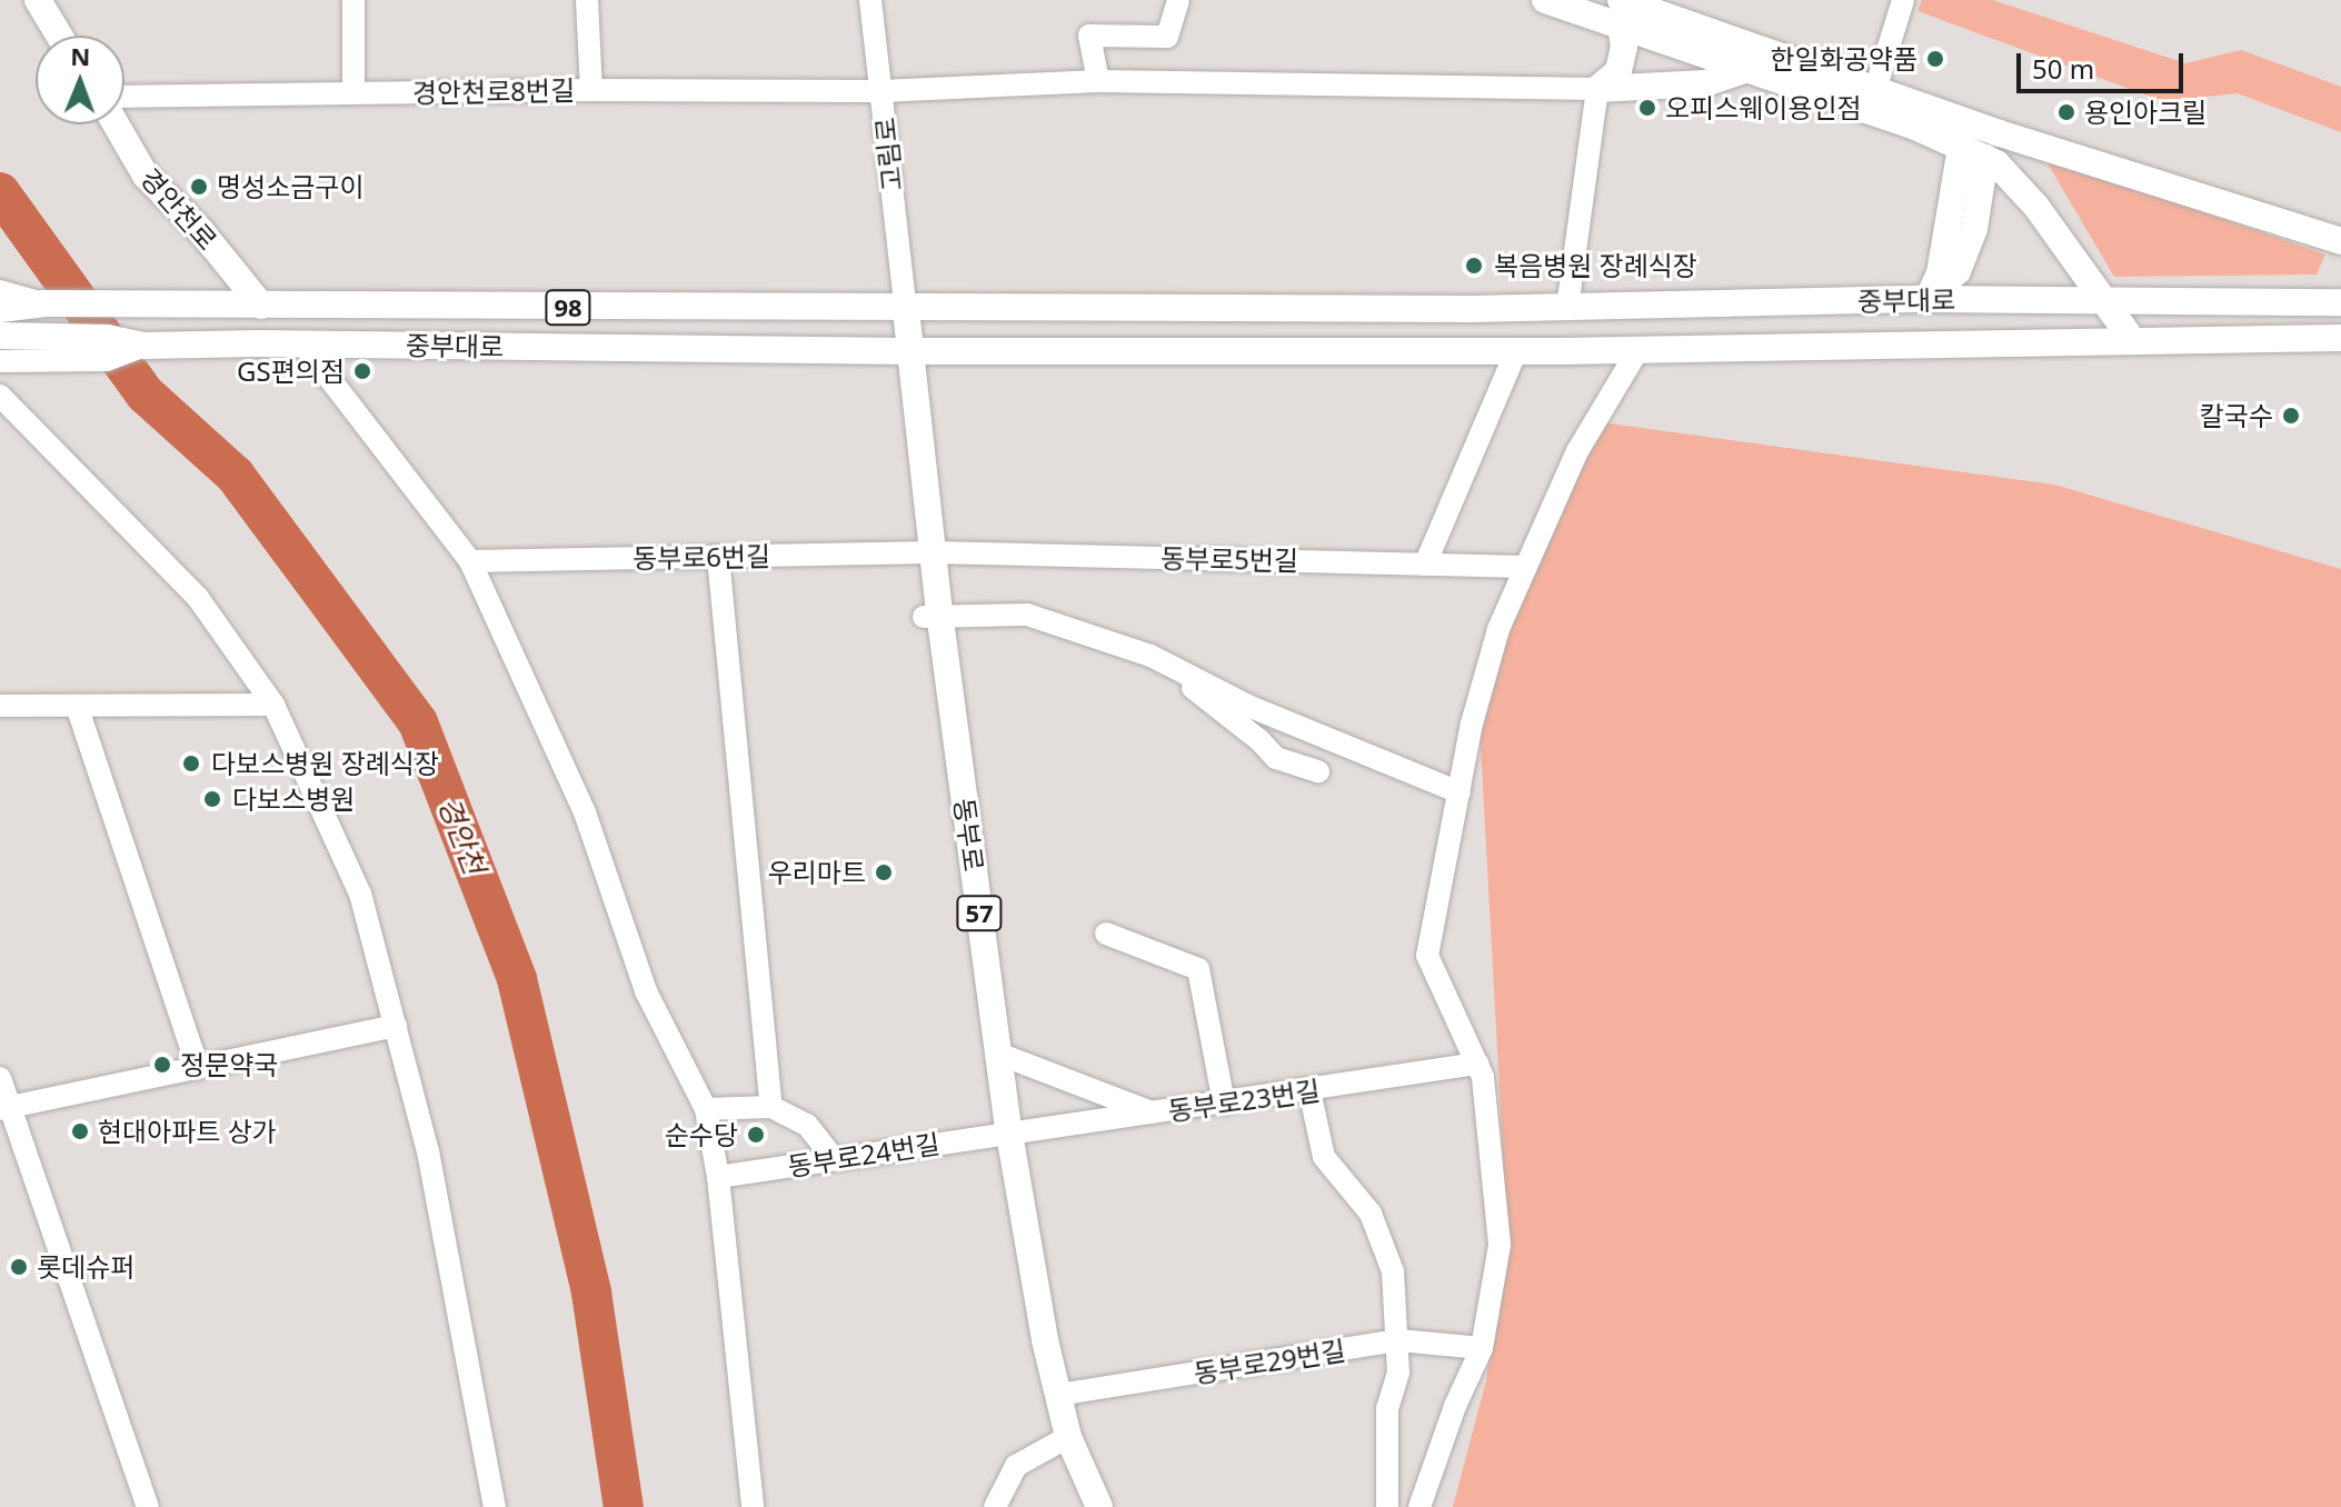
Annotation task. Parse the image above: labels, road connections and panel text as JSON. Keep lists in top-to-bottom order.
{
  "streets": {
    "main road": [
      "경안천로",
      "중부대로",
      "98",
      "동부로",
      "57"
    ],
    "street": [
      "경안천로8번길",
      "고림로",
      "동부로6번길",
      "동부로5번길",
      "동부로23번길",
      "동부로24번길",
      "동부로29번길"
    ]
  },
  "crossings": [
    ["경안천로8번길", "고림로"],
    ["고림로", "중부대로"],
    ["고림로", "동부로"],
    ["경안천로", "중부대로"],
    ["중부대로", "동부로"],
    ["동부로6번길", "동부로5번길"],
    ["동부로6번길", "동부로"],
    ["동부로5번길", "동부로"],
    ["동부로", "동부로23번길"],
    ["동부로", "동부로24번길"],
    ["동부로", "동부로29번길"],
    ["동부로23번길", "동부로24번길"]
  ],
  "water": ["경안천"],
  "places": [
    "한일화공약품",
    "오피스웨이용인점",
    "용인아크릴",
    "명성소금구이",
    "복음병원 장례식장",
    "GS편의점",
    "칼국수",
    "다보스병원 장례식장",
    "다보스병원",
    "우리마트",
    "정문약국",
    "현대아파트 상가",
    "순수당",
    "롯데슈퍼"
  ],
  "scale_bar": "50 m",
  "north": "top"
}
